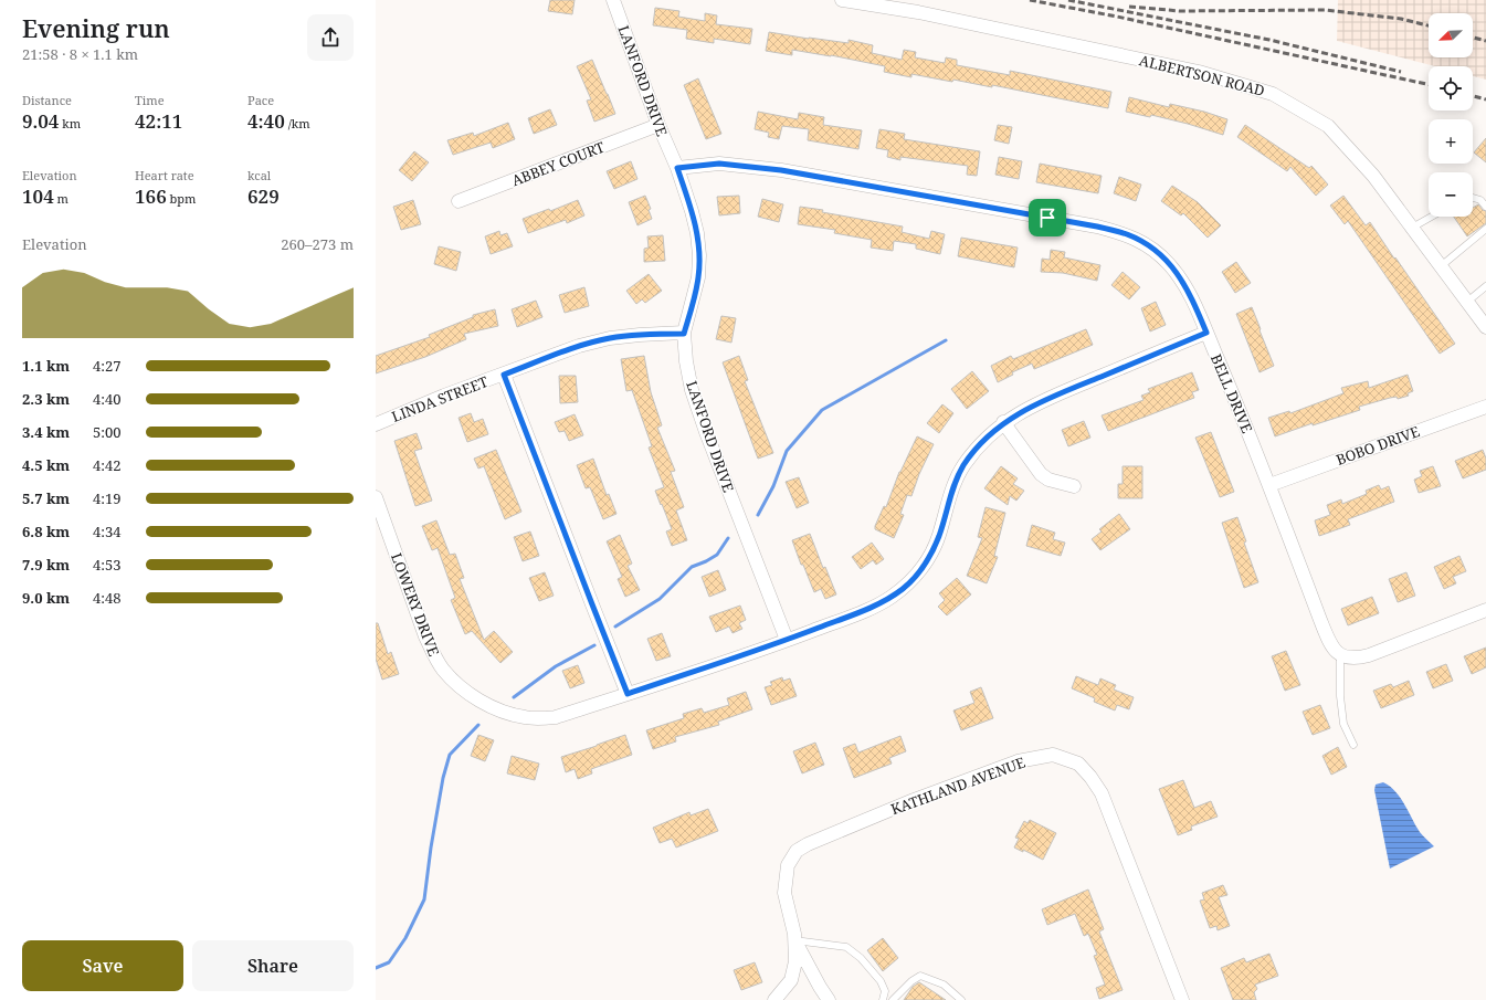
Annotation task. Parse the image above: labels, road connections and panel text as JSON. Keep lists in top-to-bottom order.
{
  "streets": {
    "street": [
      "ALBERTSON ROAD",
      "LANFORD DRIVE",
      "ABBEY COURT",
      "BELL DRIVE",
      "LINDA STREET",
      "BOBO DRIVE",
      "LOWERY DRIVE",
      "KATHLAND AVENUE"
    ]
  },
  "crossings": [
    ["LANFORD DRIVE", "ABBEY COURT"],
    ["LANFORD DRIVE", "BELL DRIVE"],
    ["LANFORD DRIVE", "LINDA STREET"],
    ["LANFORD DRIVE", "LOWERY DRIVE"],
    ["BELL DRIVE", "BOBO DRIVE"],
    ["BELL DRIVE", "LOWERY DRIVE"]
  ],
  "north": "bottom left",
  "page": {
    "heading": ["Evening run", "21:58 · 8 × 1.1 km"],
    "map_buttons": ["+", "−"],
    "stats": [
      ["Distance", "9.04 km"],
      ["Time", "42:11"],
      ["Pace", "4:40 /km"],
      ["Elevation", "104 m"],
      ["Heart rate", "166 bpm"],
      ["kcal", "629"]
    ],
    "chart": ["Elevation", "260–273 m"],
    "list": [
      {
        "name": "1.1 km",
        "note": "4:27"
      },
      {
        "name": "2.3 km",
        "note": "4:40"
      },
      {
        "name": "3.4 km",
        "note": "5:00"
      },
      {
        "name": "4.5 km",
        "note": "4:42"
      },
      {
        "name": "5.7 km",
        "note": "4:19"
      },
      {
        "name": "6.8 km",
        "note": "4:34"
      },
      {
        "name": "7.9 km",
        "note": "4:53"
      },
      {
        "name": "9.0 km",
        "note": "4:48"
      }
    ],
    "buttons": ["Save", "Share"]
  }
}
